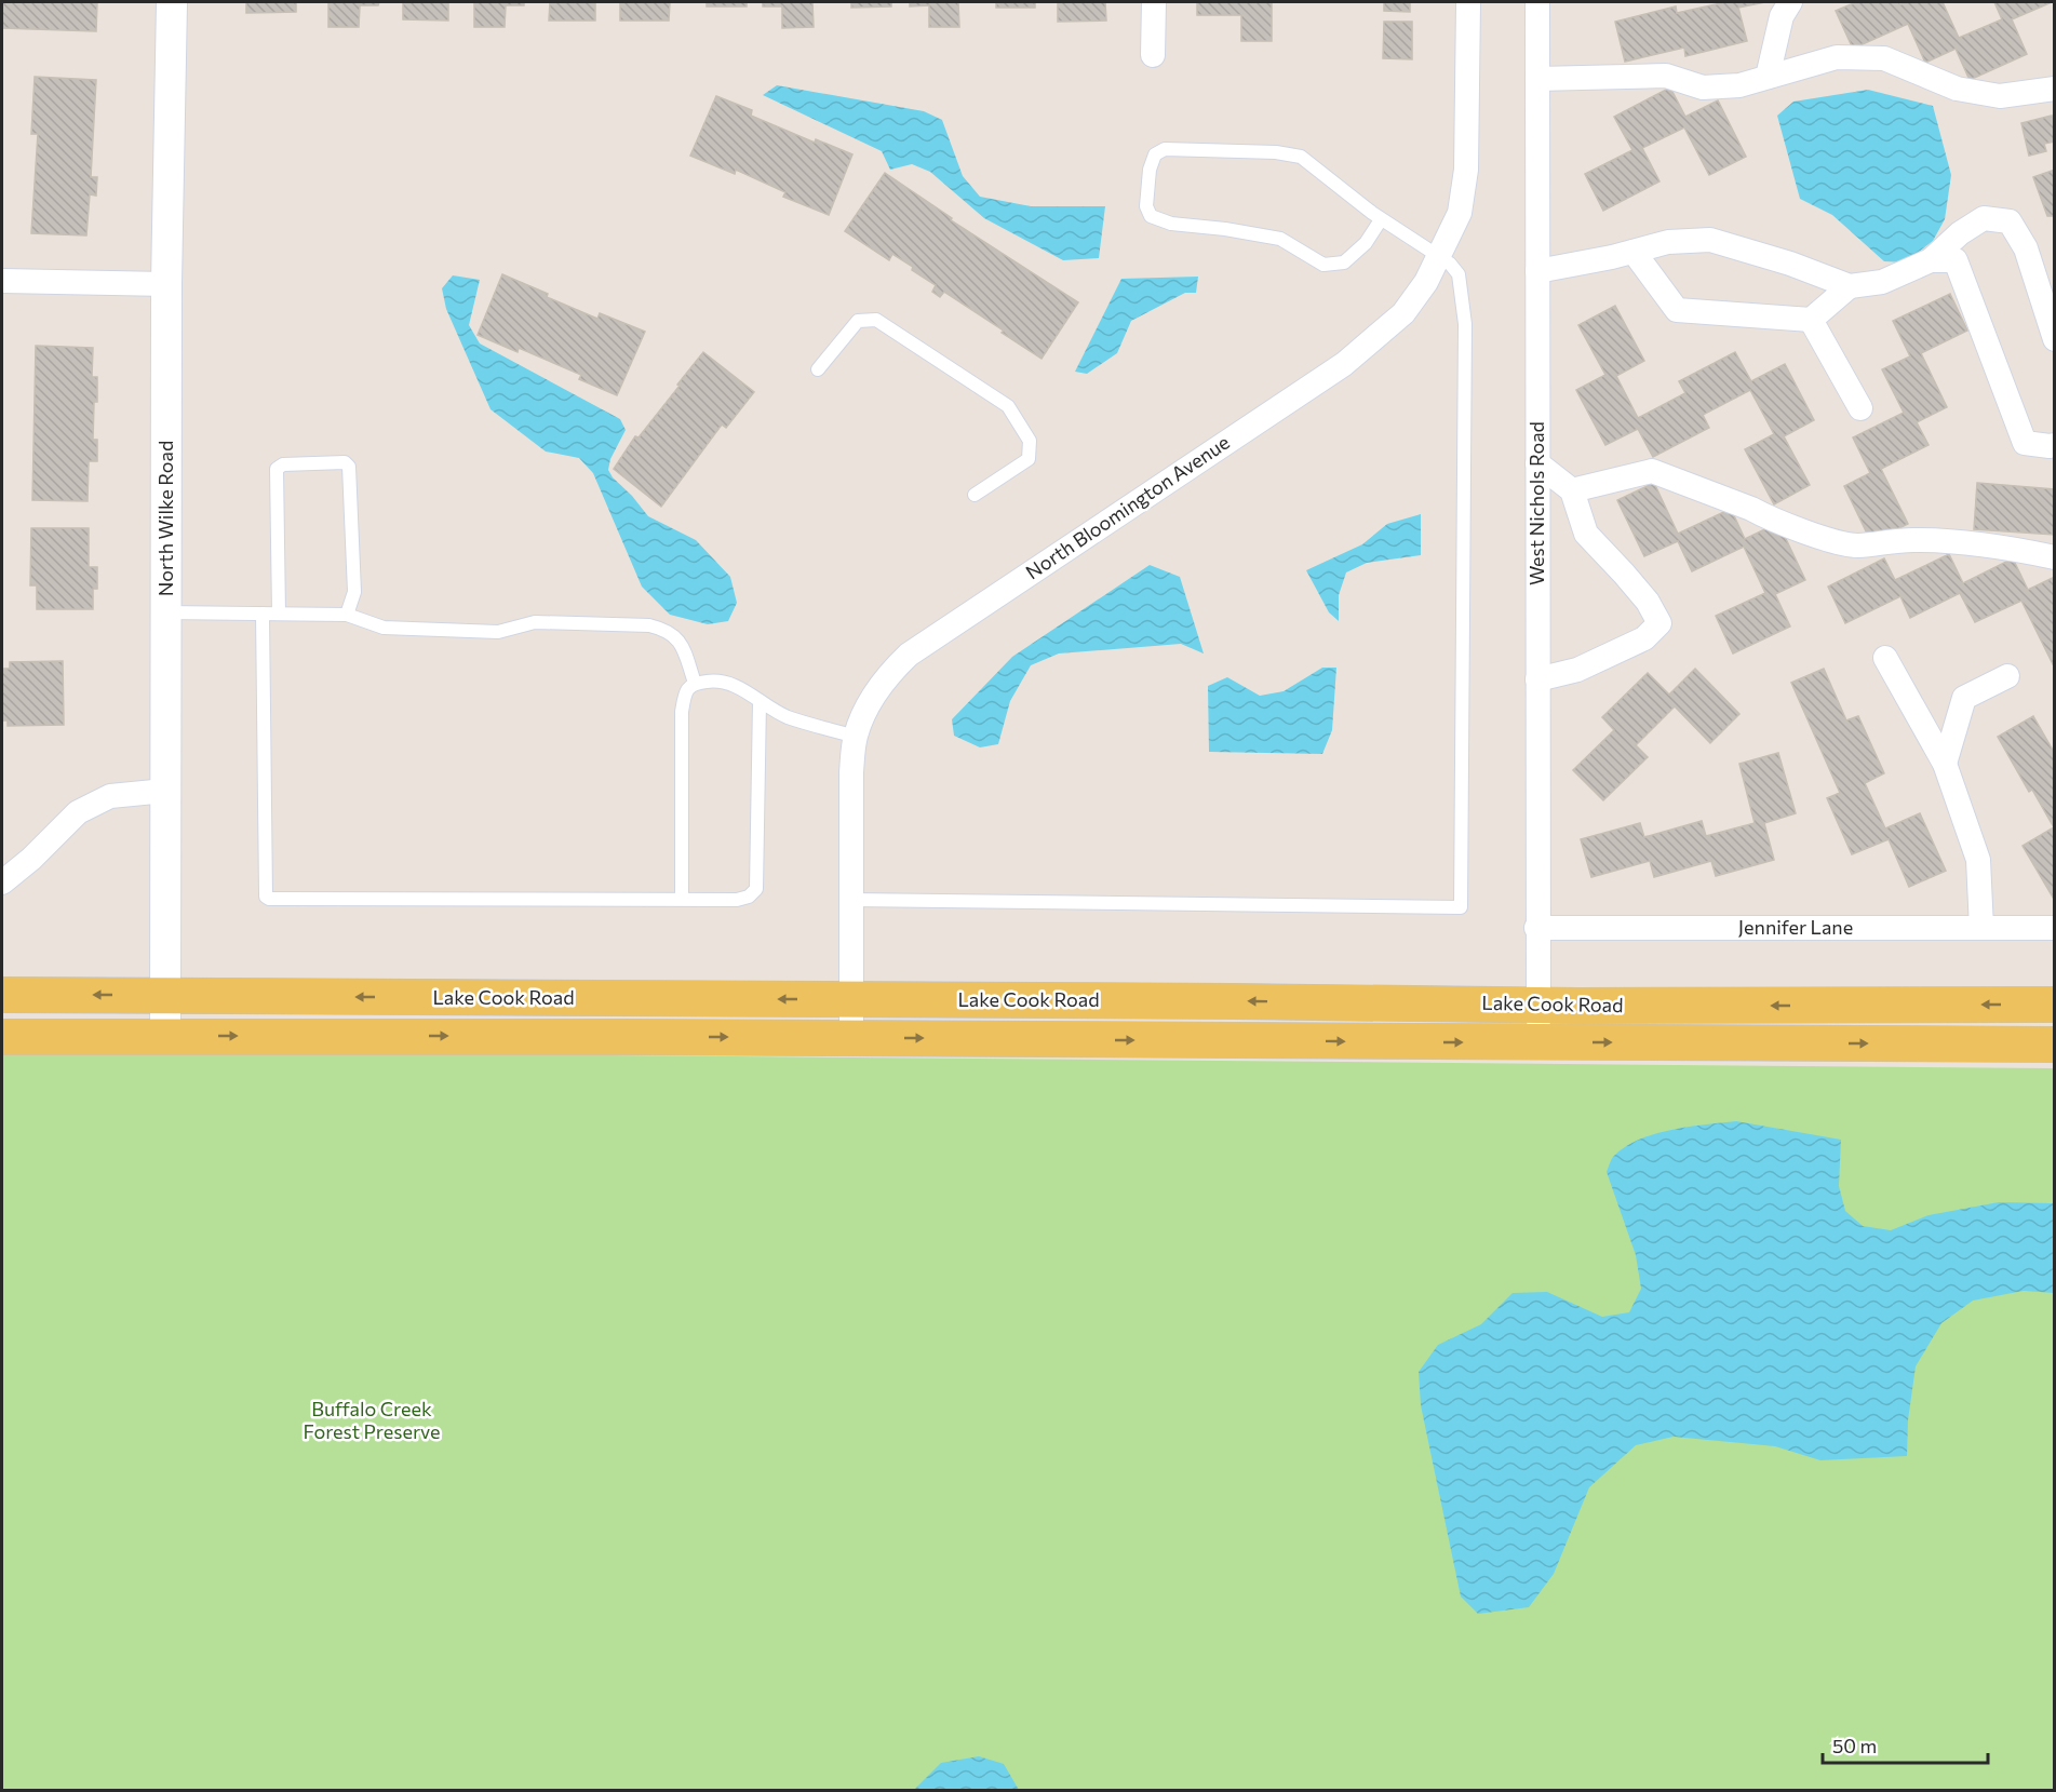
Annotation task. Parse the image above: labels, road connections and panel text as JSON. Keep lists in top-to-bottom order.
{
  "streets": {
    "main road": ["Lake Cook Road"],
    "street": [
      "West Nichols Road",
      "North Bloomington Avenue",
      "North Wilke Road",
      "Jennifer Lane"
    ]
  },
  "crossings": [
    ["West Nichols Road", "Jennifer Lane"],
    ["West Nichols Road", "Lake Cook Road"],
    ["North Bloomington Avenue", "Lake Cook Road"],
    ["North Wilke Road", "Lake Cook Road"]
  ],
  "parks": ["Buffalo Creek Forest Preserve"],
  "scale_bar": "50 m"
}
